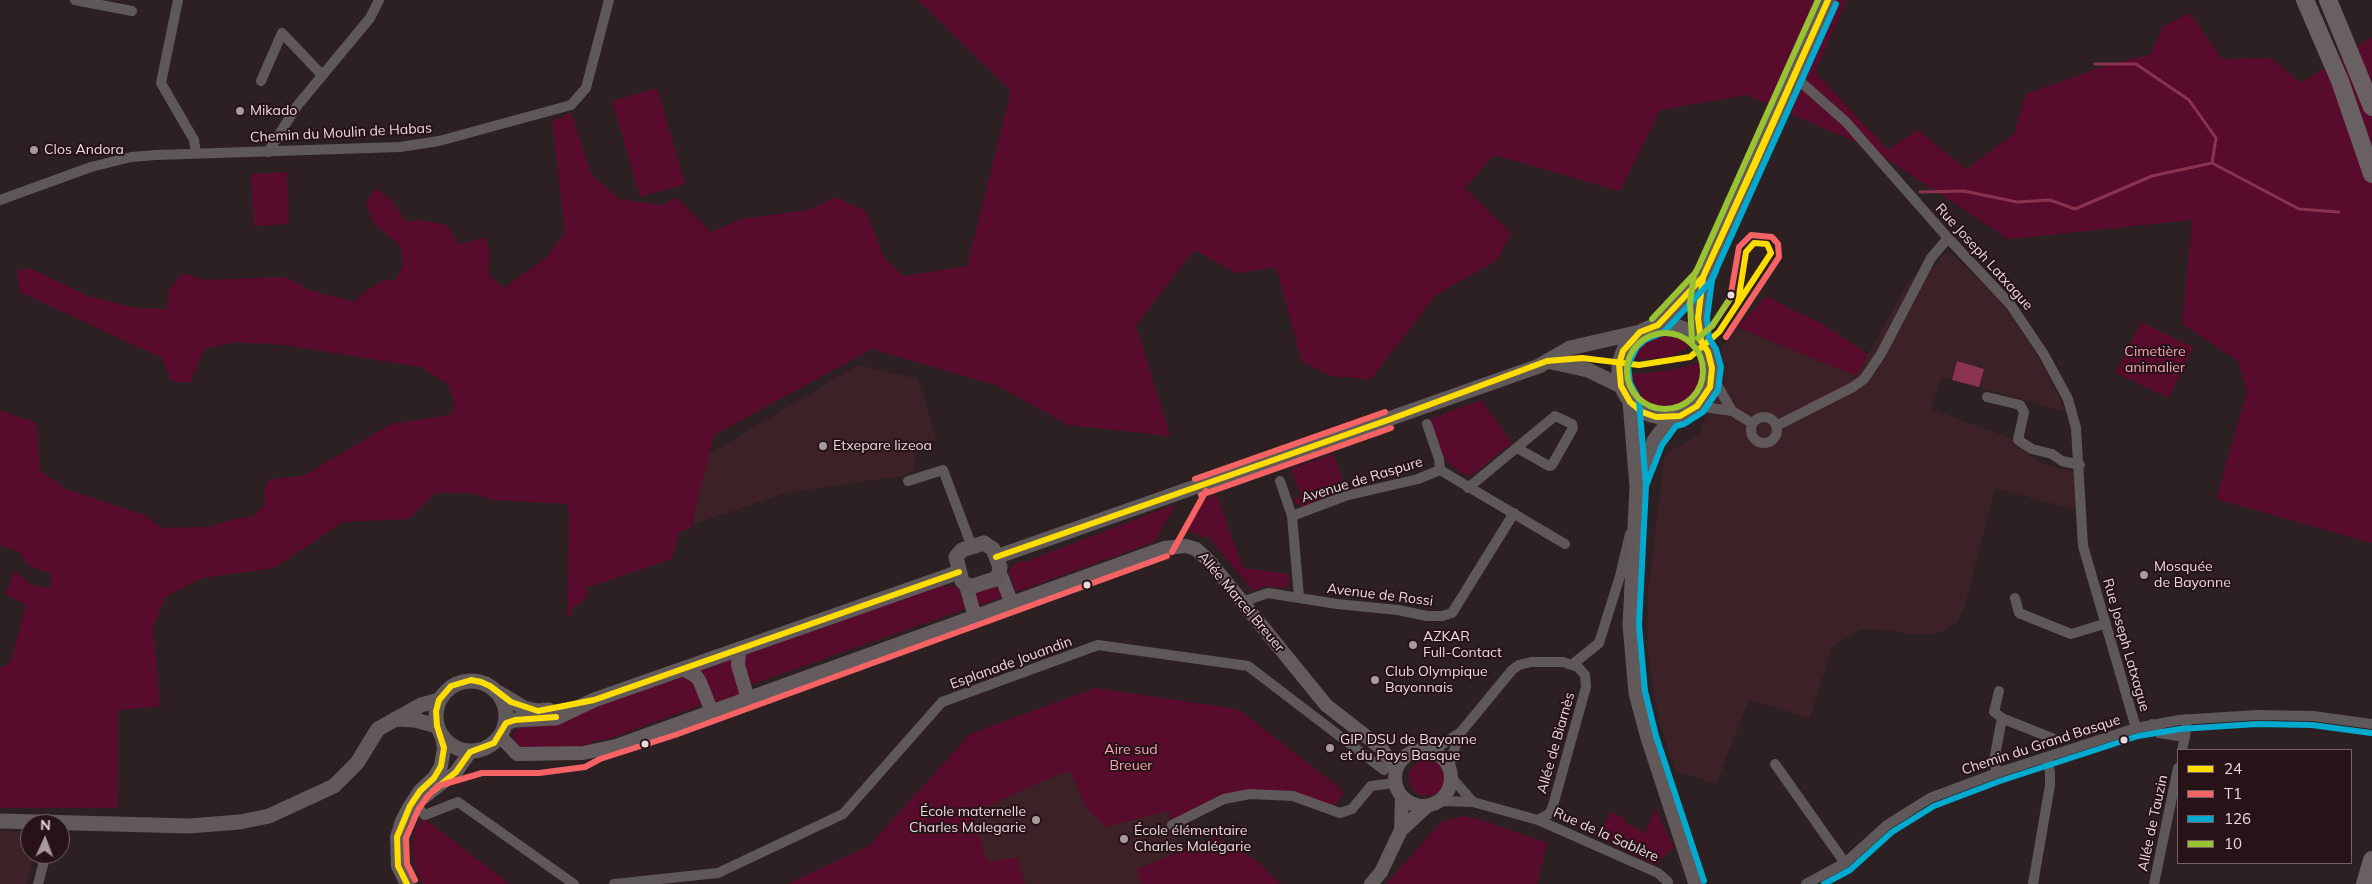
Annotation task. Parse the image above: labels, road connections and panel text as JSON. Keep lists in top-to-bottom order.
{
  "streets": {
    "street": [
      "Chemin du Moulin de Habas",
      "Rue Joseph Latxague",
      "Avenue de Raspure",
      "Avenue de Rossi",
      "Allée Marcel Breuer",
      "Esplanade Jouandin",
      "Allée de Biarnès",
      "Chemin du Grand Basque",
      "Allée de Tauzin",
      "Rue de la Sablère"
    ]
  },
  "crossings": [
    ["Rue Joseph Latxague", "Chemin du Grand Basque"],
    ["Avenue de Raspure", "Avenue de Rossi"],
    ["Avenue de Rossi", "Allée Marcel Breuer"],
    ["Allée Marcel Breuer", "Esplanade Jouandin"],
    ["Allée Marcel Breuer", "Rue de la Sablère"],
    ["Esplanade Jouandin", "Rue de la Sablère"],
    ["Allée de Biarnès", "Rue de la Sablère"]
  ],
  "parks": ["Cimetière animalier", "Aire sud Breuer"],
  "places": [
    "Mikado",
    "Clos Andora",
    "Etxepare lizeoa",
    "Mosquée de Bayonne",
    "AZKAR Full-Contact",
    "Club Olympique Bayonnais",
    "GIP DSU de Bayonne et du Pays Basque",
    "École maternelle Charles Malegarie",
    "École élémentaire Charles Malégarie"
  ],
  "lines": [
    "transit line 24",
    "transit line 10",
    "transit line 126",
    "transit line T1"
  ],
  "legend": [
    "24",
    "T1",
    "126",
    "10"
  ],
  "north": "top"
}
